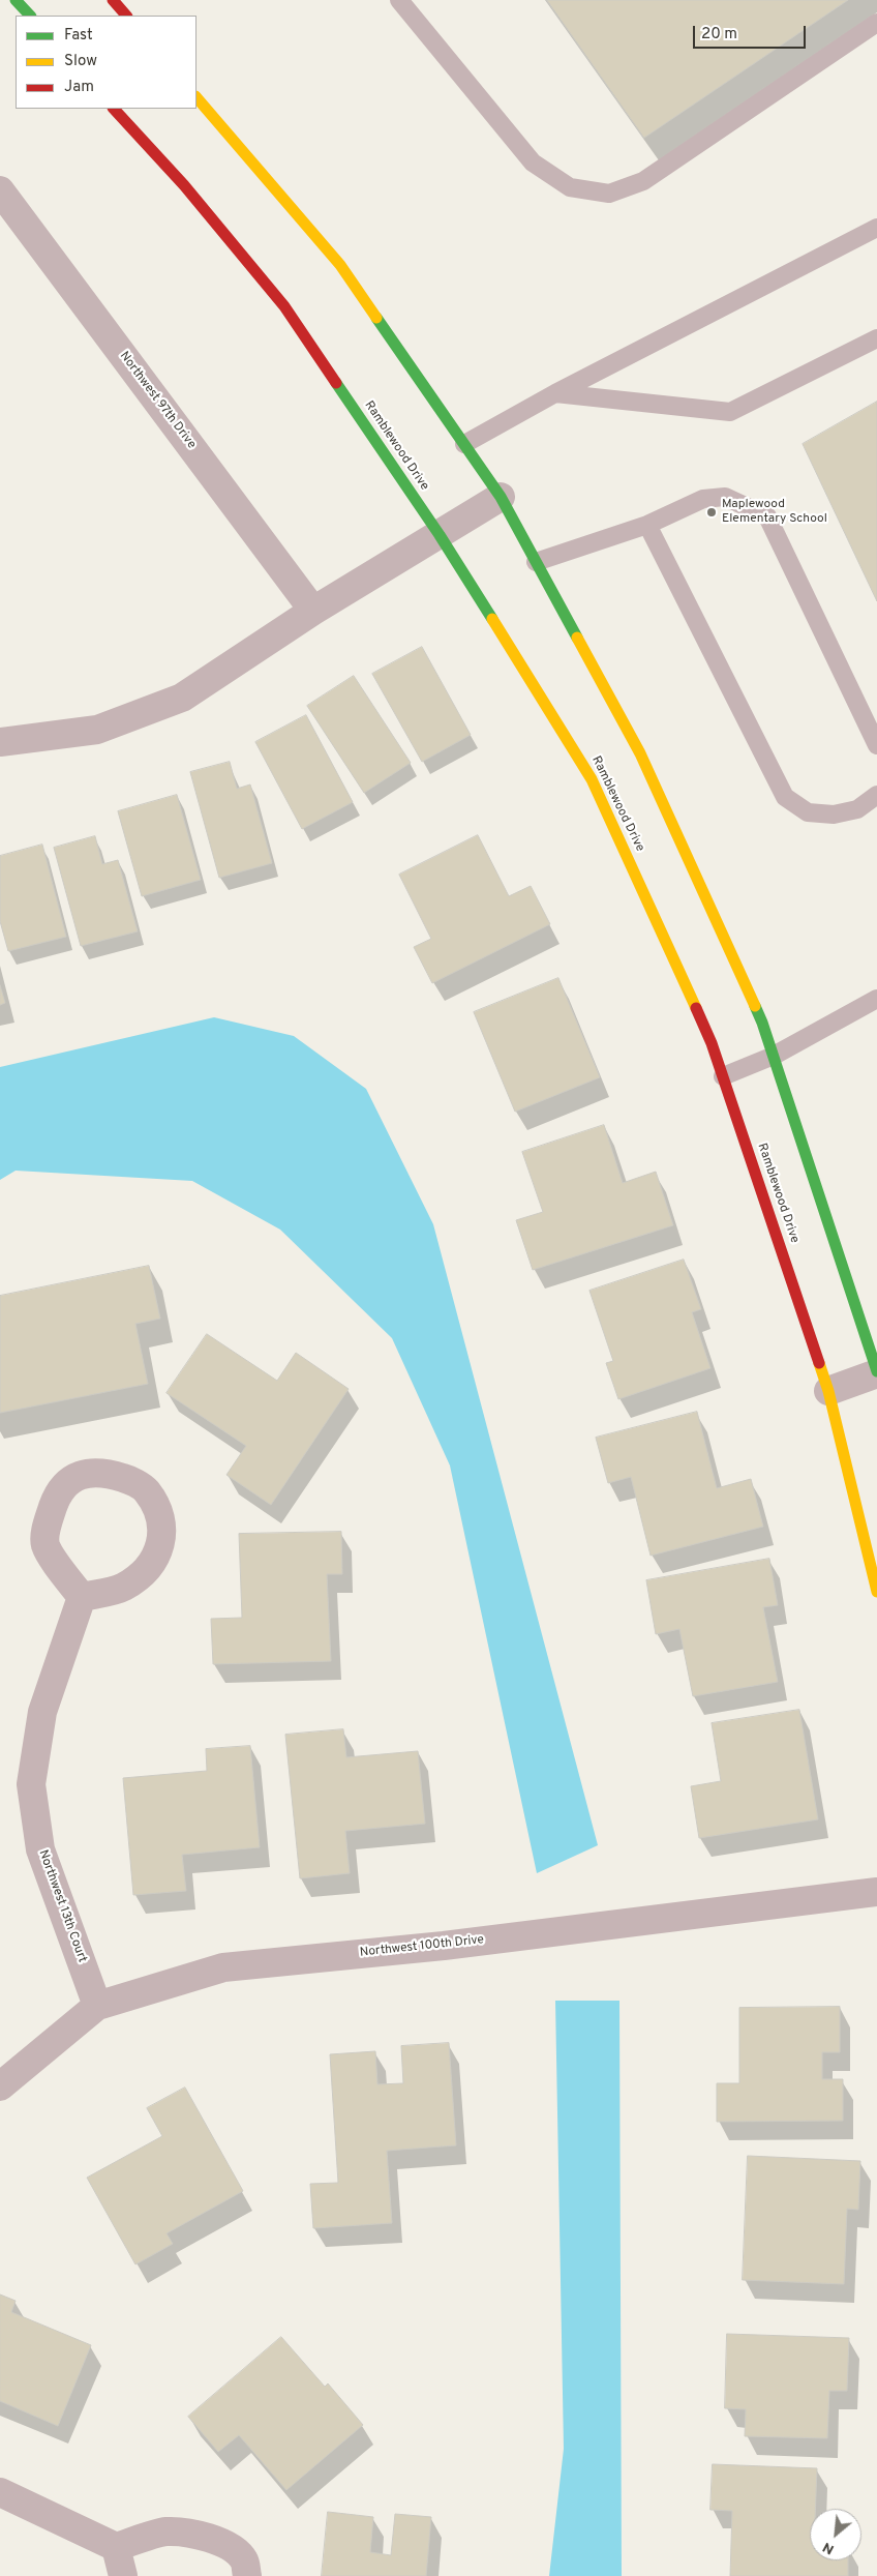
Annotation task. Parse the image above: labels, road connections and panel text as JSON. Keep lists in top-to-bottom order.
{
  "streets": {
    "street": [
      "Northwest 97th Drive",
      "Ramblewood Drive",
      "Northwest 13th Court",
      "Northwest 100th Drive"
    ]
  },
  "crossings": [
    ["Northwest 13th Court", "Northwest 100th Drive"]
  ],
  "places": ["Maplewood Elementary School"],
  "legend": ["Fast", "Slow", "Jam"],
  "scale_bar": "20 m",
  "north": "bottom left"
}
